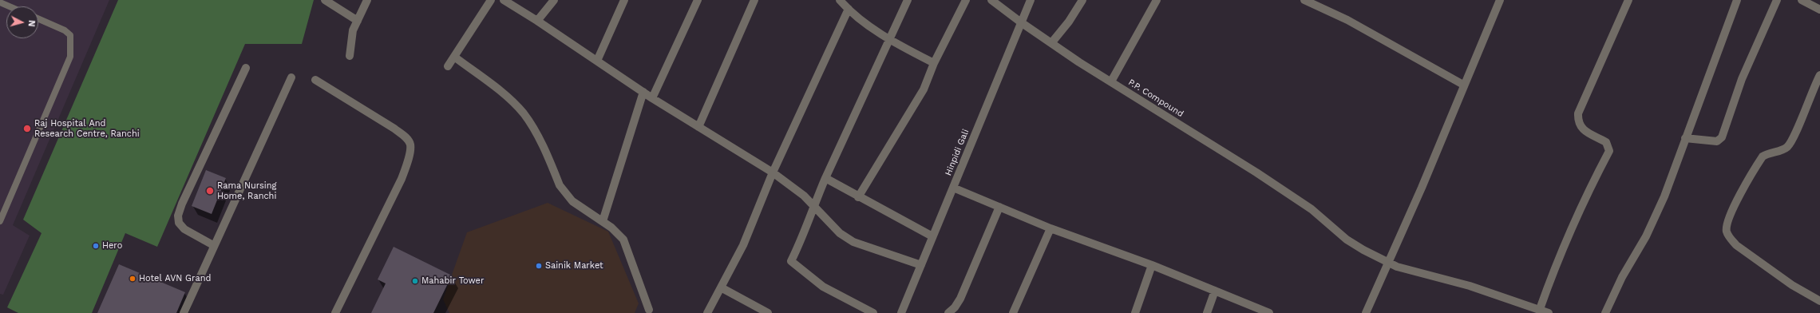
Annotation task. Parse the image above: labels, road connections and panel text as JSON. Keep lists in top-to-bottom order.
{
  "streets": {
    "street": ["P.P. Compound", "Hinpidi Gali"]
  },
  "crossings": [
    ["P.P. Compound", "Hinpidi Gali"]
  ],
  "places": [
    "Raj Hospital And Research Centre, Ranchi",
    "Rama Nursing Home, Ranchi",
    "Hero",
    "Sainik Market",
    "Hotel AVN Grand",
    "Mahabir Tower"
  ],
  "north": "right"
}
